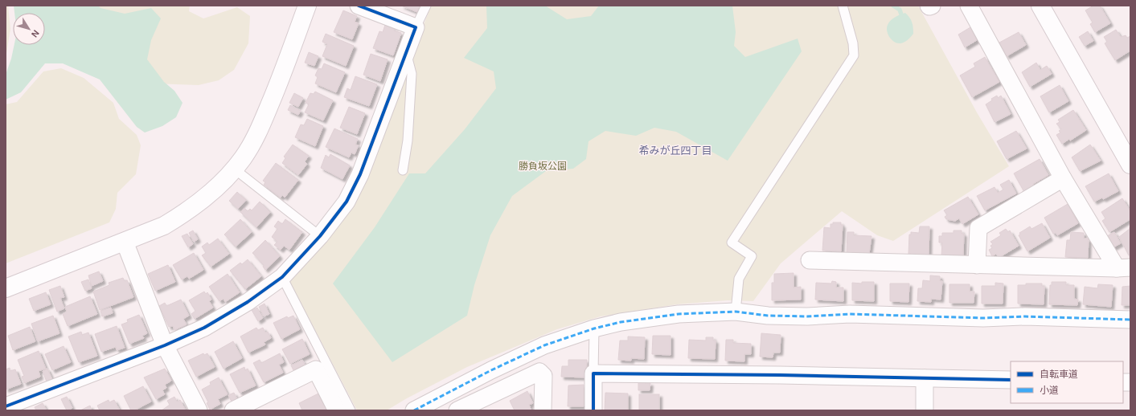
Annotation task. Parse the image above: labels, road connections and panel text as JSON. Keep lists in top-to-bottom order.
{
  "districts": ["希みが丘四丁目"],
  "parks": ["勝負坂公園"],
  "legend": ["自転車道", "小道"],
  "north": "bottom right"
}
